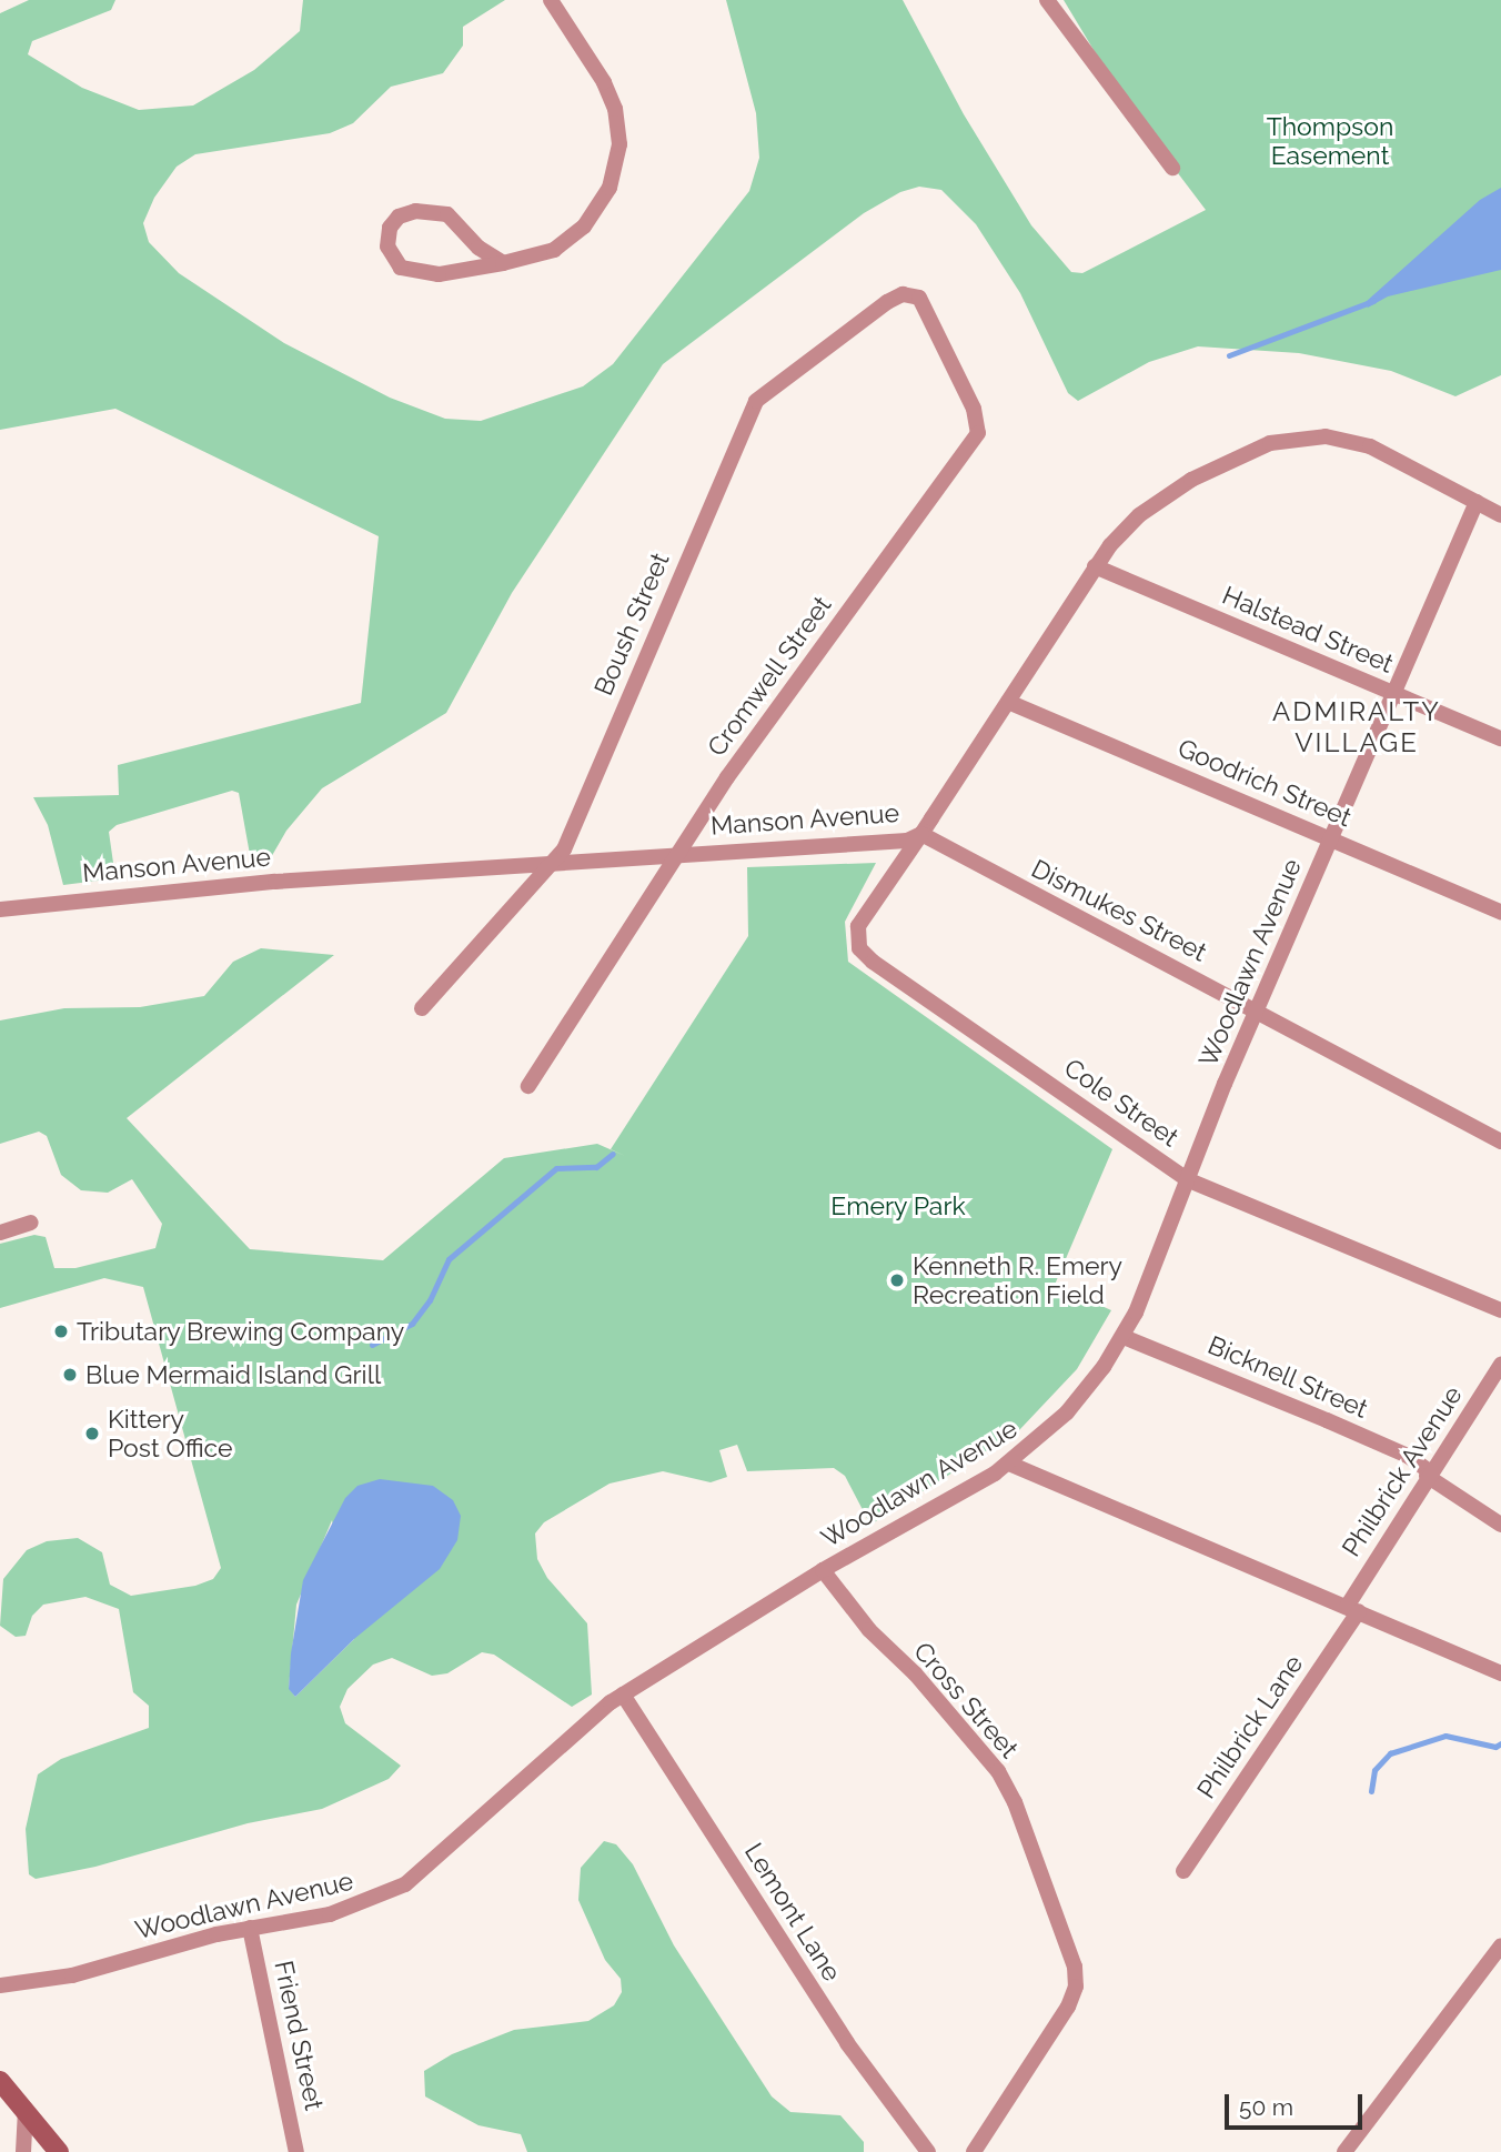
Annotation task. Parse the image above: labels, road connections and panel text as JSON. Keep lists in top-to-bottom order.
{
  "streets": {
    "street": [
      "Boush Street",
      "Halstead Street",
      "Cromwell Street",
      "Goodrich Street",
      "Manson Avenue",
      "Dismukes Street",
      "Woodlawn Avenue",
      "Cole Street",
      "Bicknell Street",
      "Philbrick Avenue",
      "Cross Street",
      "Philbrick Lane",
      "Lemont Lane",
      "Friend Street"
    ]
  },
  "crossings": [
    ["Boush Street", "Cromwell Street"],
    ["Boush Street", "Manson Avenue"],
    ["Halstead Street", "Manson Avenue"],
    ["Halstead Street", "Woodlawn Avenue"],
    ["Cromwell Street", "Manson Avenue"],
    ["Goodrich Street", "Manson Avenue"],
    ["Goodrich Street", "Woodlawn Avenue"],
    ["Manson Avenue", "Dismukes Street"],
    ["Manson Avenue", "Woodlawn Avenue"],
    ["Manson Avenue", "Cole Street"],
    ["Dismukes Street", "Woodlawn Avenue"],
    ["Dismukes Street", "Cole Street"],
    ["Woodlawn Avenue", "Cole Street"],
    ["Woodlawn Avenue", "Bicknell Street"],
    ["Woodlawn Avenue", "Cross Street"],
    ["Woodlawn Avenue", "Lemont Lane"],
    ["Woodlawn Avenue", "Friend Street"],
    ["Bicknell Street", "Philbrick Avenue"],
    ["Philbrick Avenue", "Philbrick Lane"]
  ],
  "districts": ["ADMIRALTY VILLAGE"],
  "parks": ["Thompson Easement", "Emery Park"],
  "places": [
    "Kenneth R. Emery Recreation Field",
    "Tributary Brewing Company",
    "Blue Mermaid Island Grill",
    "Kittery Post Office"
  ],
  "scale_bar": "50 m"
}
